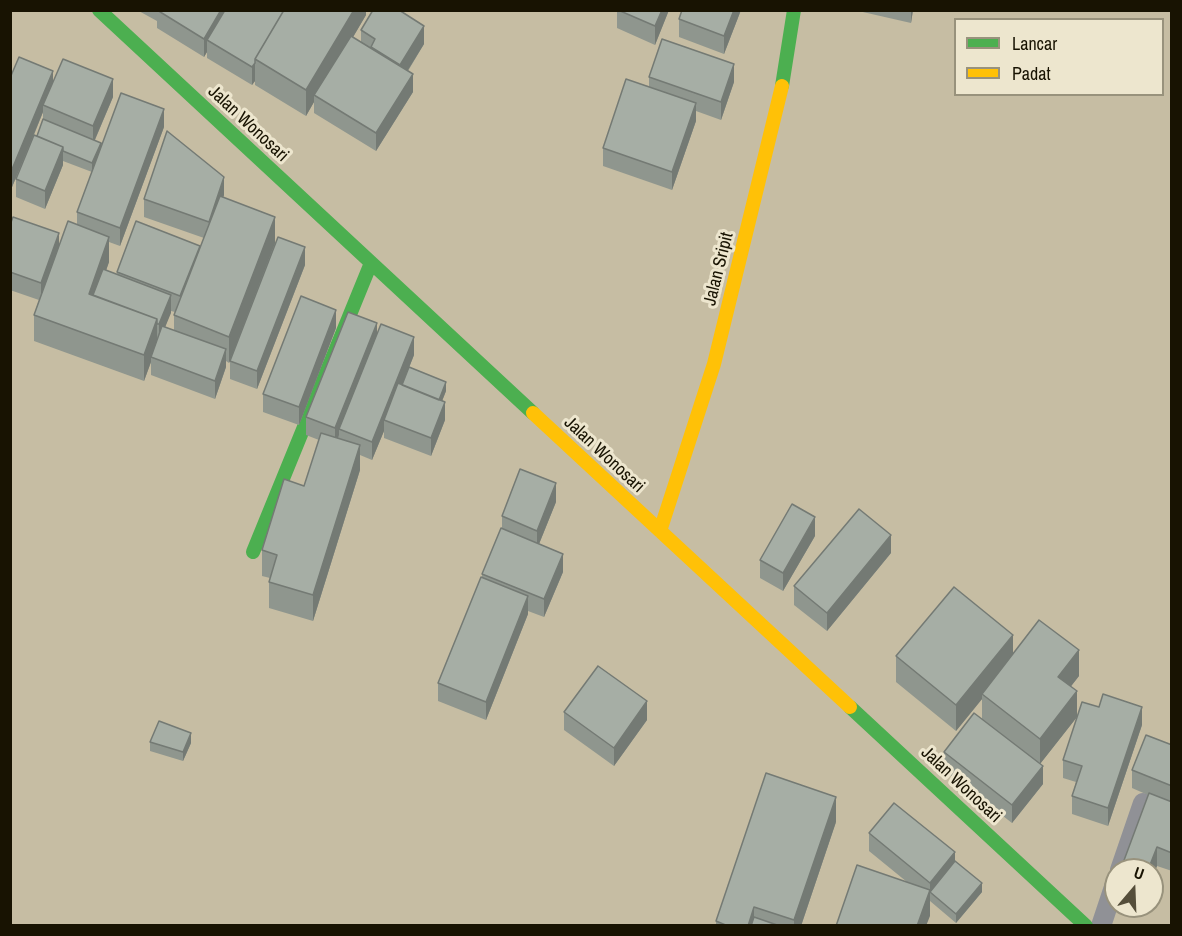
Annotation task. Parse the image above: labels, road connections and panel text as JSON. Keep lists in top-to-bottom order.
{
  "streets": {
    "main road": ["Jalan Wonosari", "Jalan Sripit"]
  },
  "crossings": [
    ["Jalan Wonosari", "Jalan Sripit"]
  ],
  "legend": ["Lancar", "Padat"],
  "north": "top"
}
